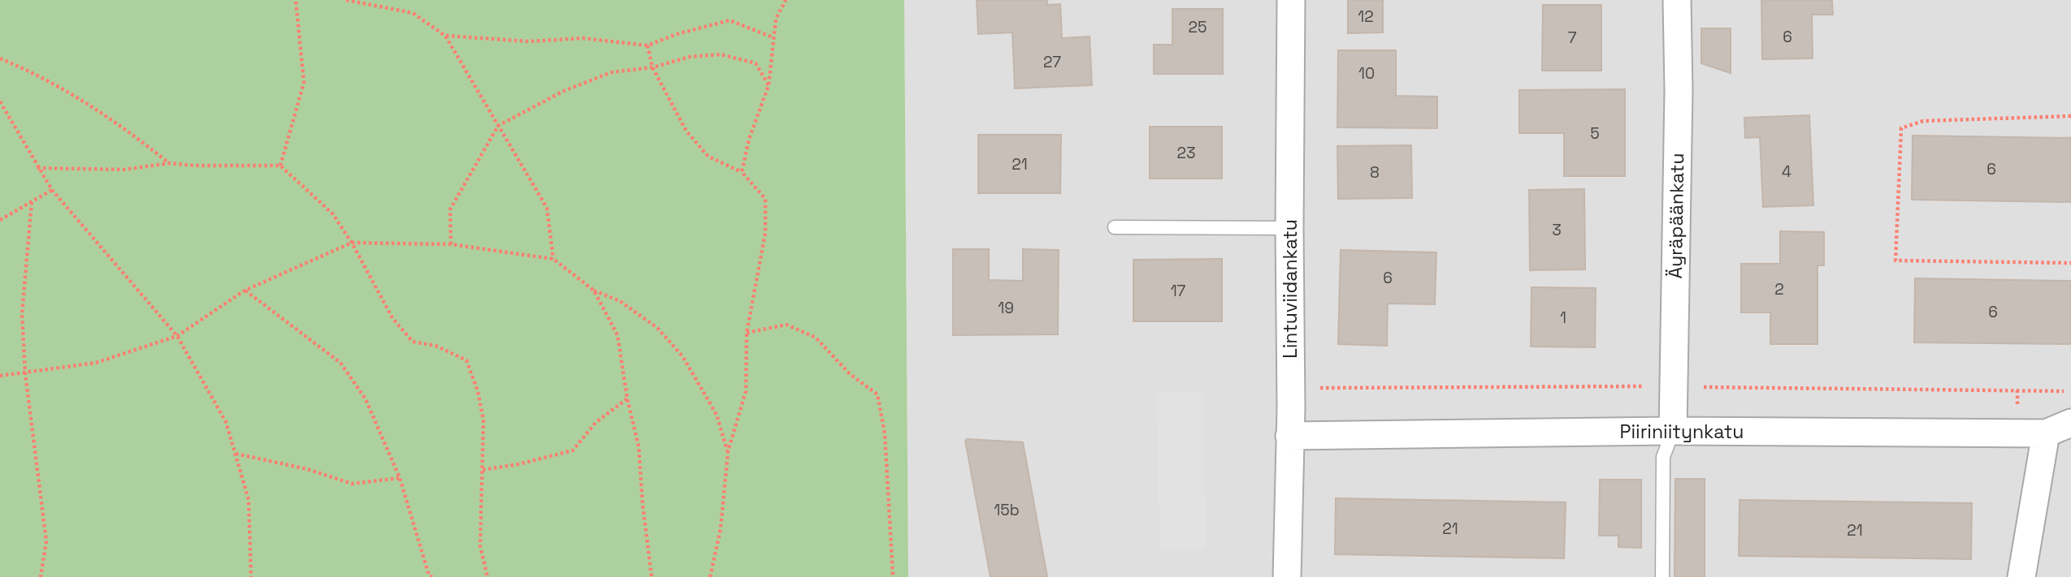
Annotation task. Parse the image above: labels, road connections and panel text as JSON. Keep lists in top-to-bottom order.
{
  "streets": {
    "street": ["Äyräpäänkatu", "Lintuviidankatu", "Piiriniitynkatu"]
  },
  "crossings": [
    ["Äyräpäänkatu", "Piiriniitynkatu"],
    ["Lintuviidankatu", "Piiriniitynkatu"]
  ],
  "house_numbers": [
    "12",
    "25",
    "6",
    "7",
    "27",
    "10",
    "5",
    "23",
    "21",
    "6",
    "4",
    "8",
    "3",
    "6",
    "2",
    "17",
    "19",
    "6",
    "1",
    "15b",
    "21",
    "21"
  ]
}
